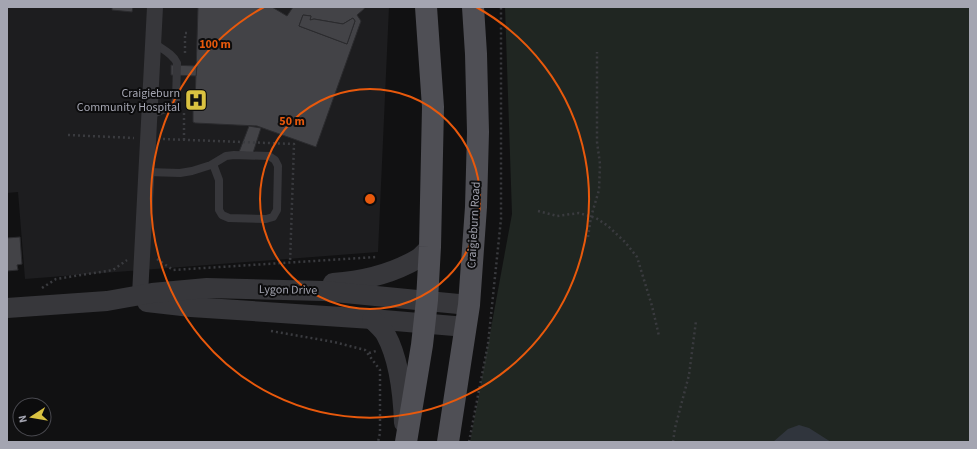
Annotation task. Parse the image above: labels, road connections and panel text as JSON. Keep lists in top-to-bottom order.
{
  "streets": {
    "main road": ["Craigieburn Road"],
    "street": ["Lygon Drive"]
  },
  "crossings": [
    ["Craigieburn Road", "Lygon Drive"]
  ],
  "places": {
    "hospital": ["Craigieburn Community Hospital"]
  },
  "north": "left",
  "rings": ["100 m", "50 m"]
}
